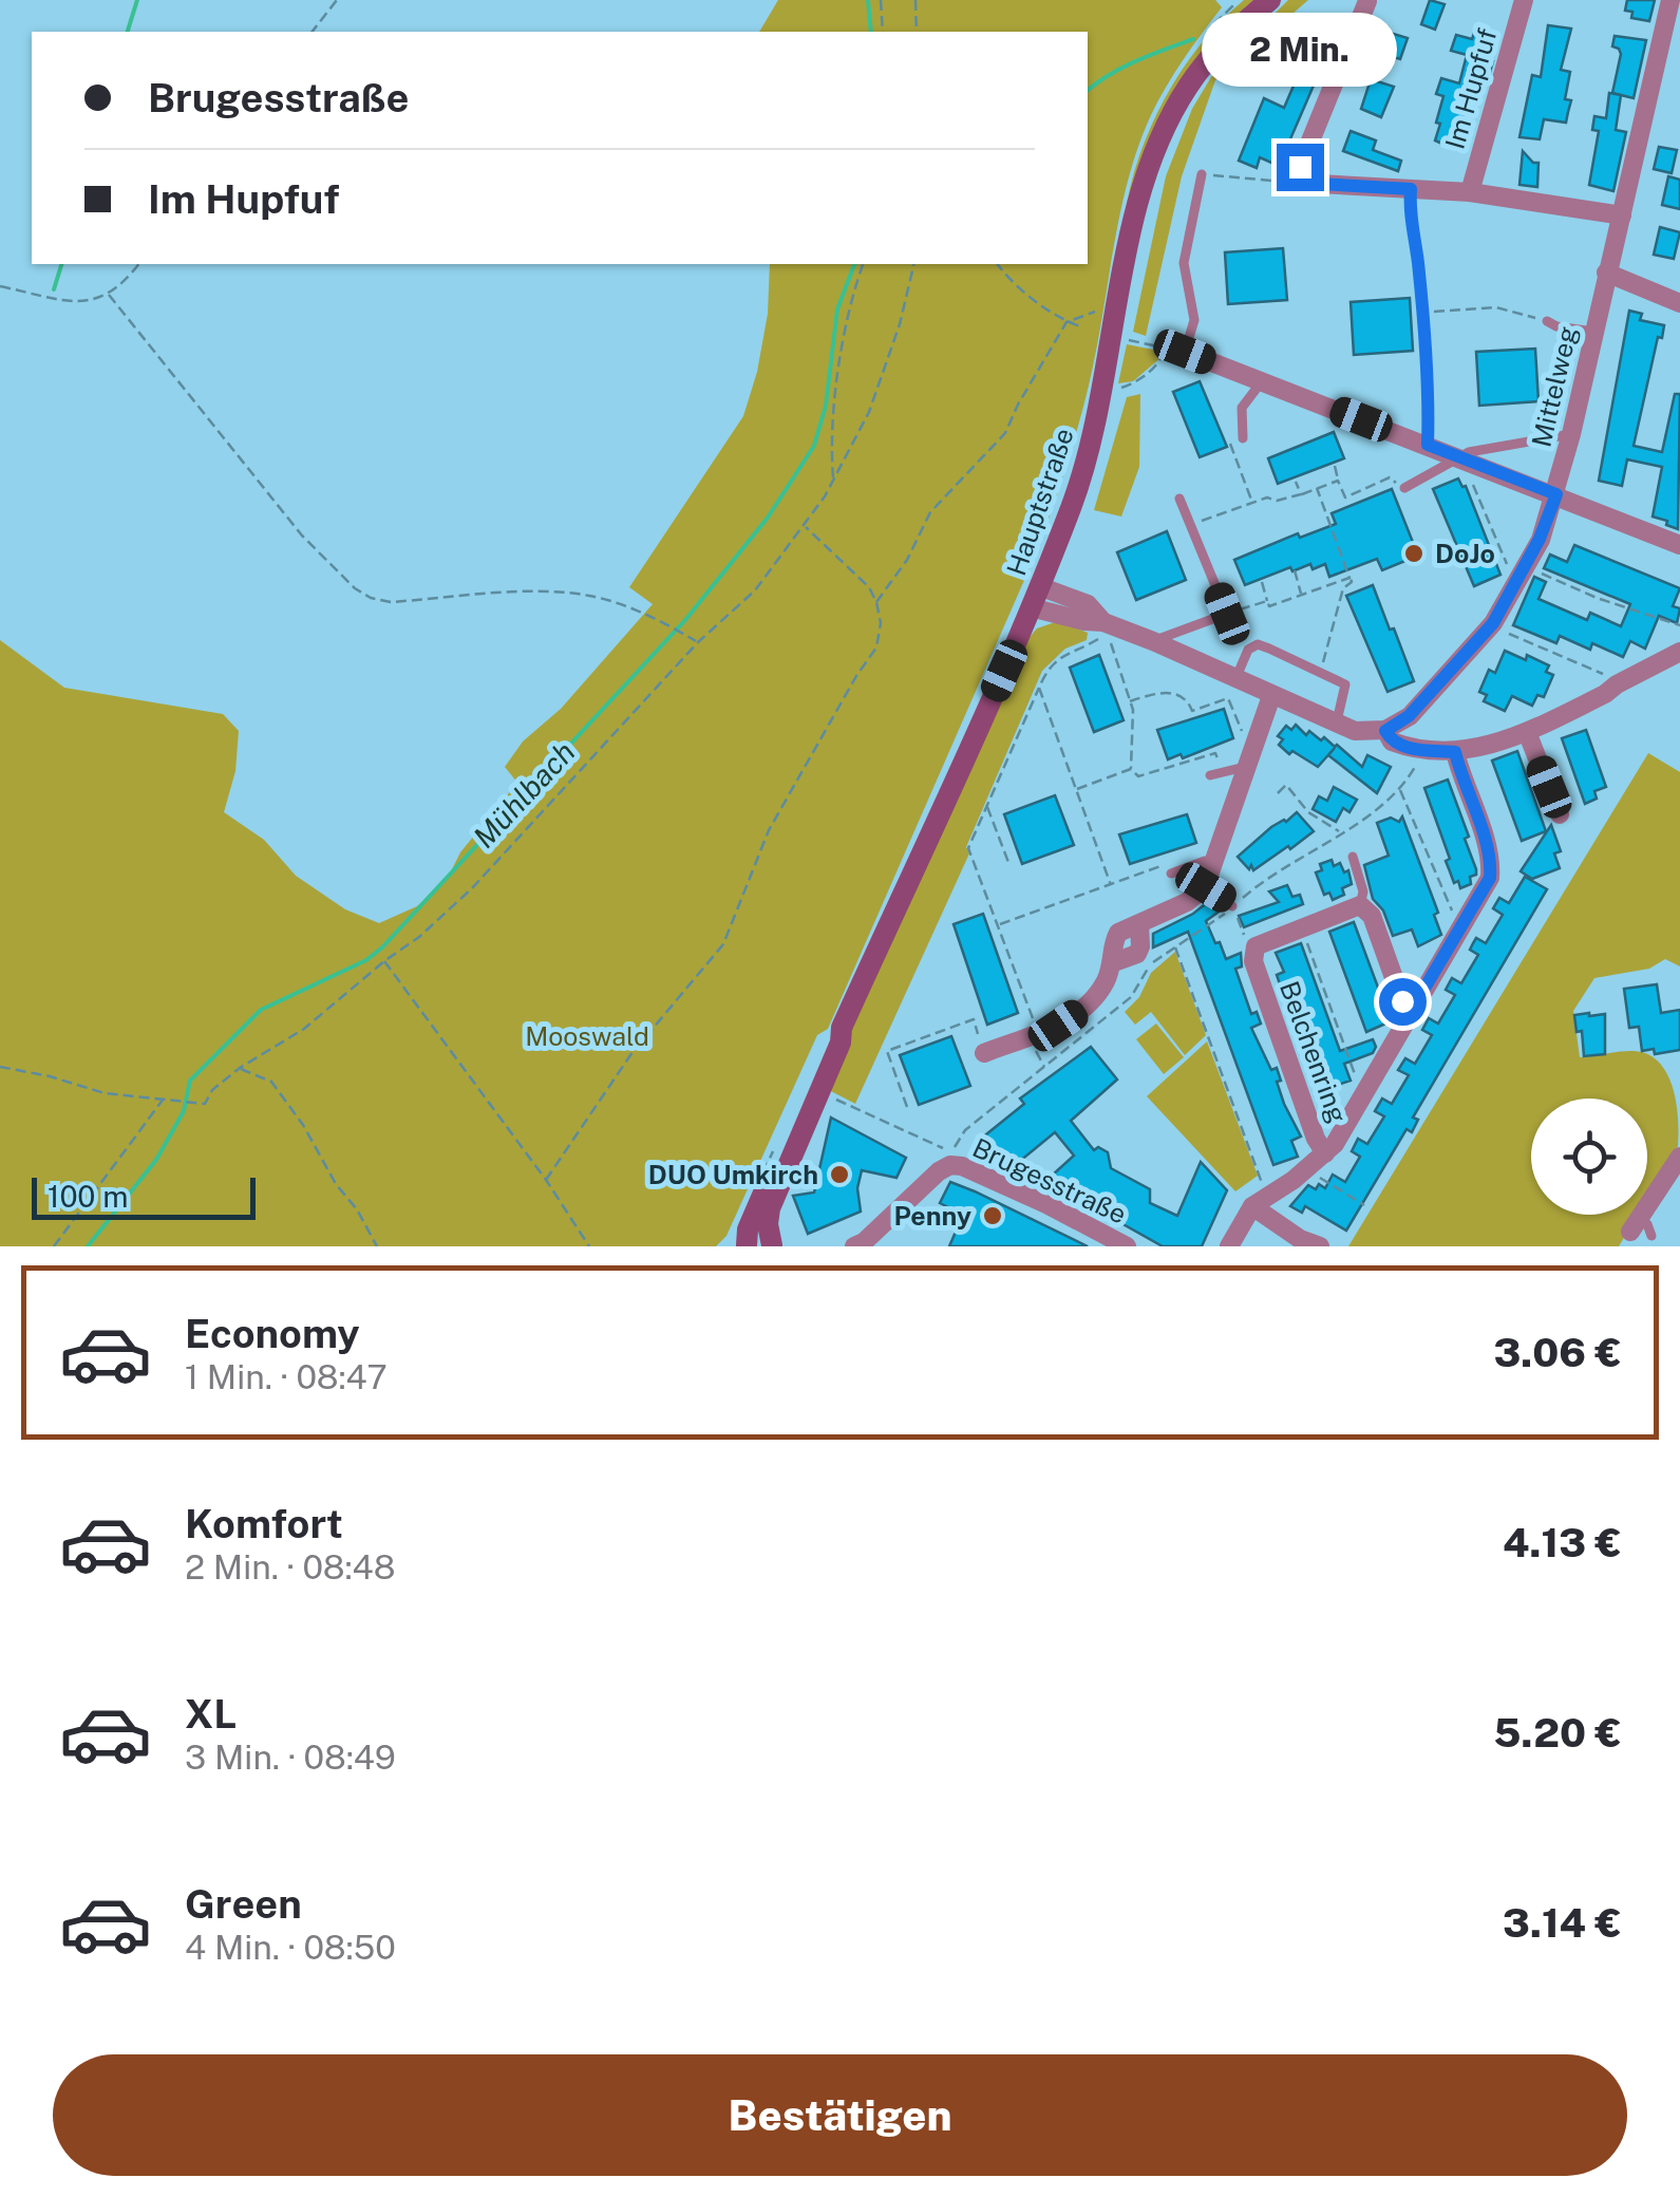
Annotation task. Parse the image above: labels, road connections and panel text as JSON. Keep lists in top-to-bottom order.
{
  "streets": {
    "street": [
      "Im Hupfuf",
      "Mittelweg",
      "Hauptstraße",
      "Belchenring",
      "Brugesstraße"
    ]
  },
  "water": ["Mühlbach"],
  "parks": ["Mooswald"],
  "places": ["DoJo", "DUO Umkirch", "Penny"],
  "scale_bar": "100 m",
  "page": {
    "bubble": "2 Min.",
    "banner": ["Brugesstraße", "Im Hupfuf"],
    "scale": "100 m",
    "list": [
      {
        "name": "Economy",
        "note": "1 Min. · 08:47",
        "value": "3.06 €"
      },
      {
        "name": "Komfort",
        "note": "2 Min. · 08:48",
        "value": "4.13 €"
      },
      {
        "name": "XL",
        "note": "3 Min. · 08:49",
        "value": "5.20 €"
      },
      {
        "name": "Green",
        "note": "4 Min. · 08:50",
        "value": "3.14 €"
      }
    ],
    "buttons": "Bestätigen"
  }
}
